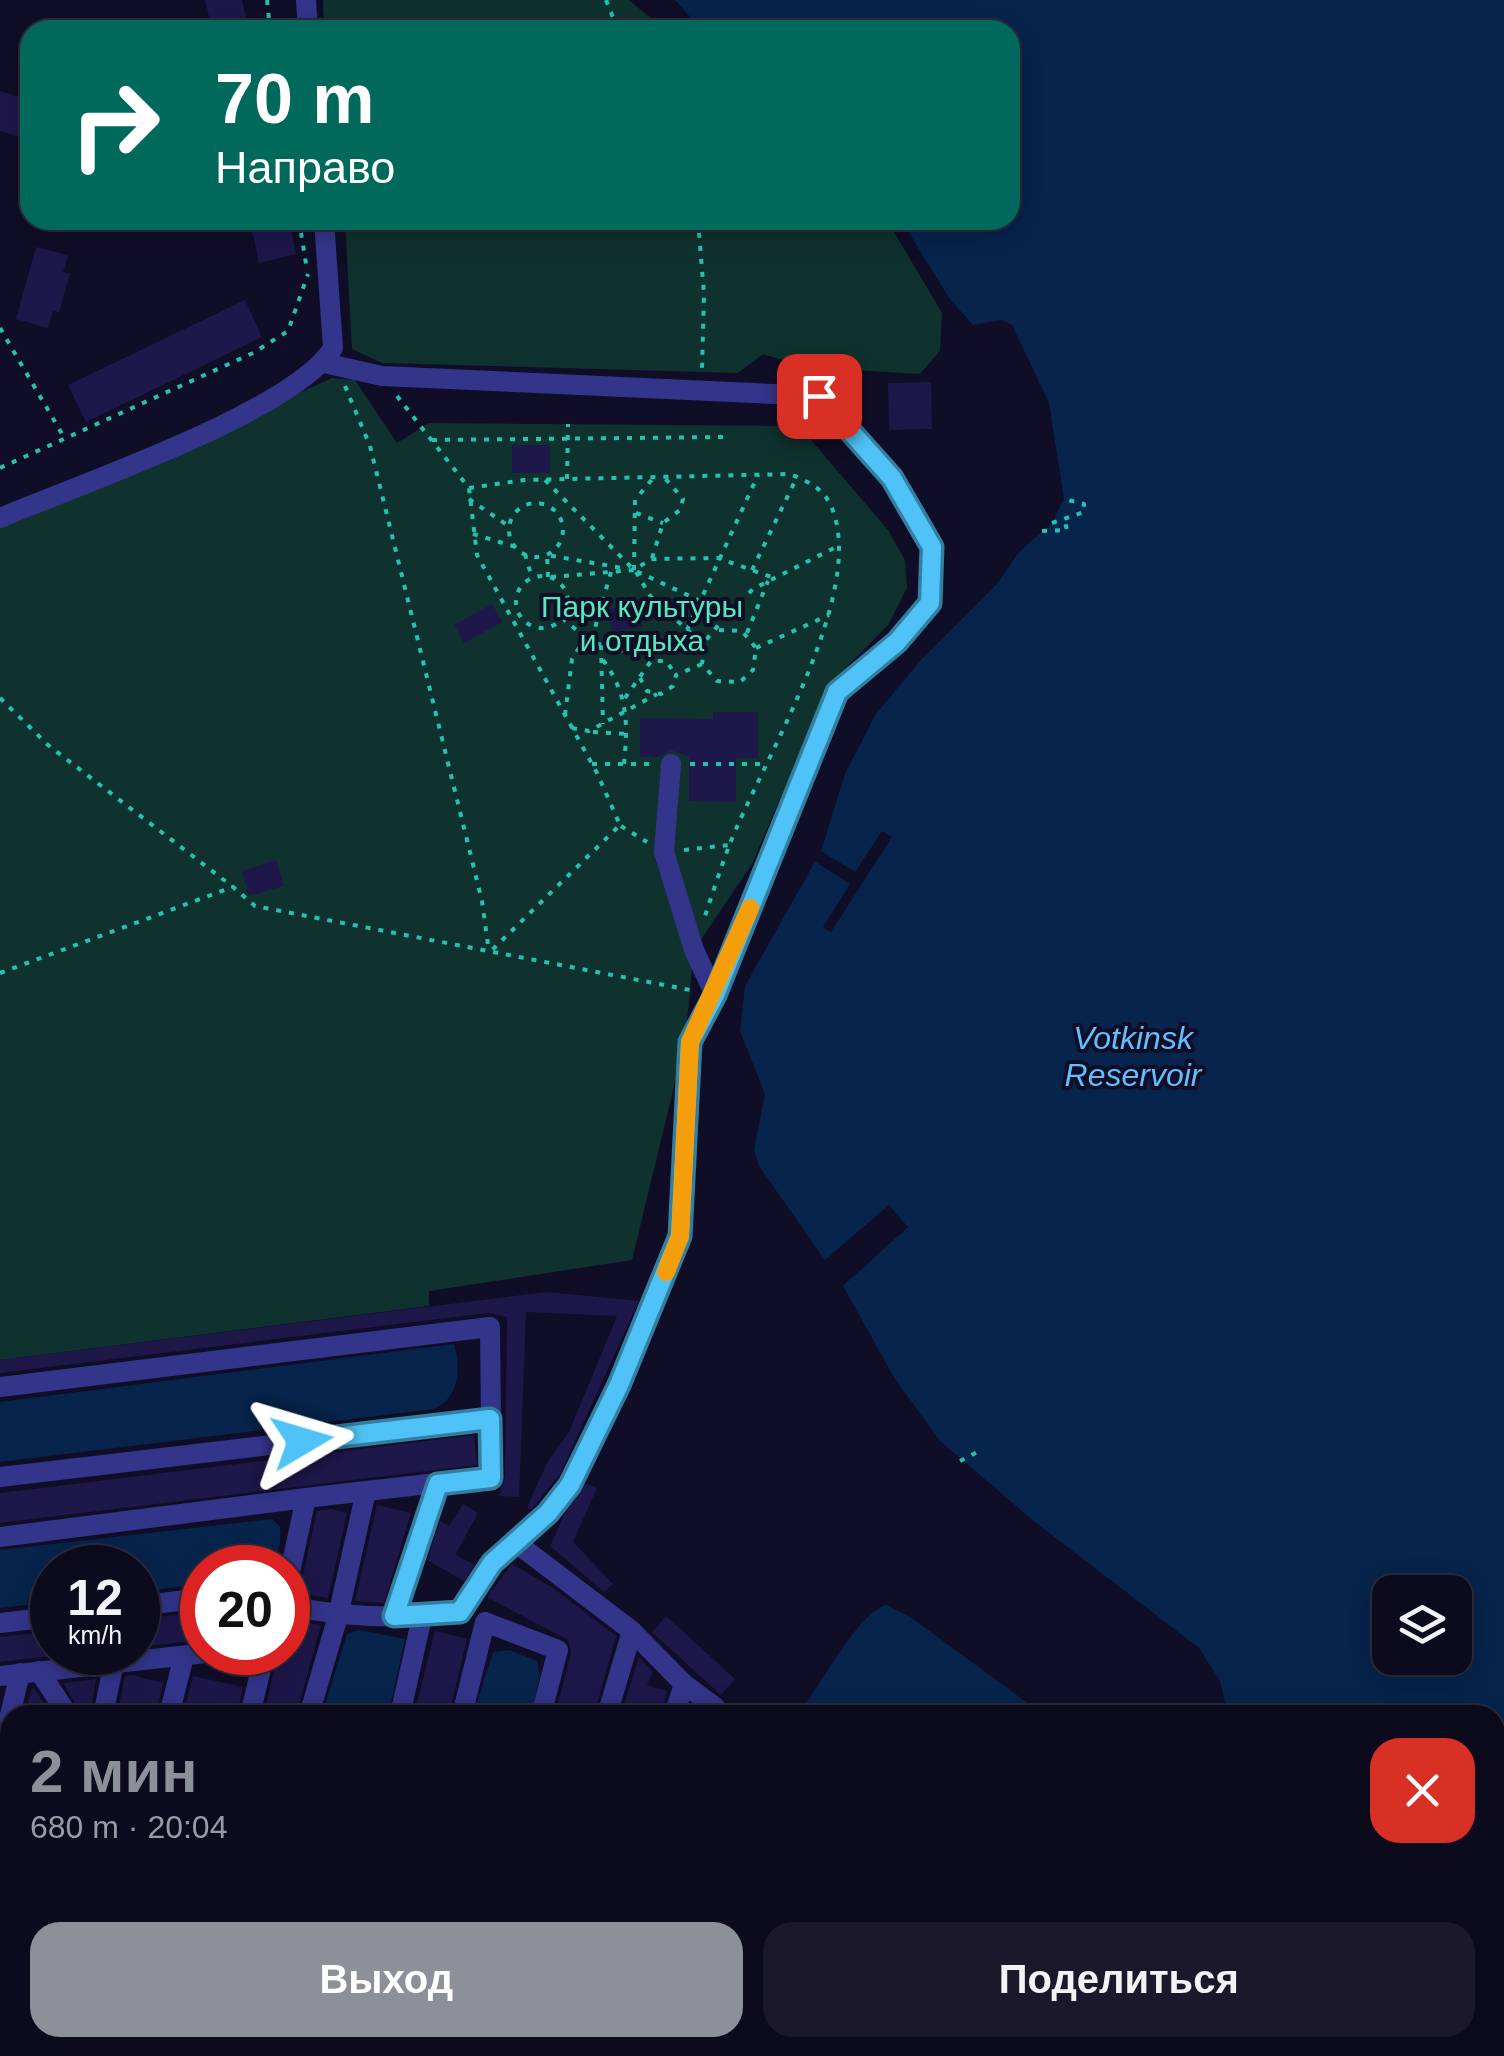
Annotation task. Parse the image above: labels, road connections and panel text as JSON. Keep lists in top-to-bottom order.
{
  "water": ["Votkinsk Reservoir"],
  "parks": ["Парк культуры и отдыха"],
  "page": {
    "turn": ["70 m", "Направо"],
    "speed": "12 km/h",
    "limit": "20",
    "heading": ["2 мин", "680 m · 20:04"],
    "buttons": ["Выход", "Поделиться"]
  }
}
